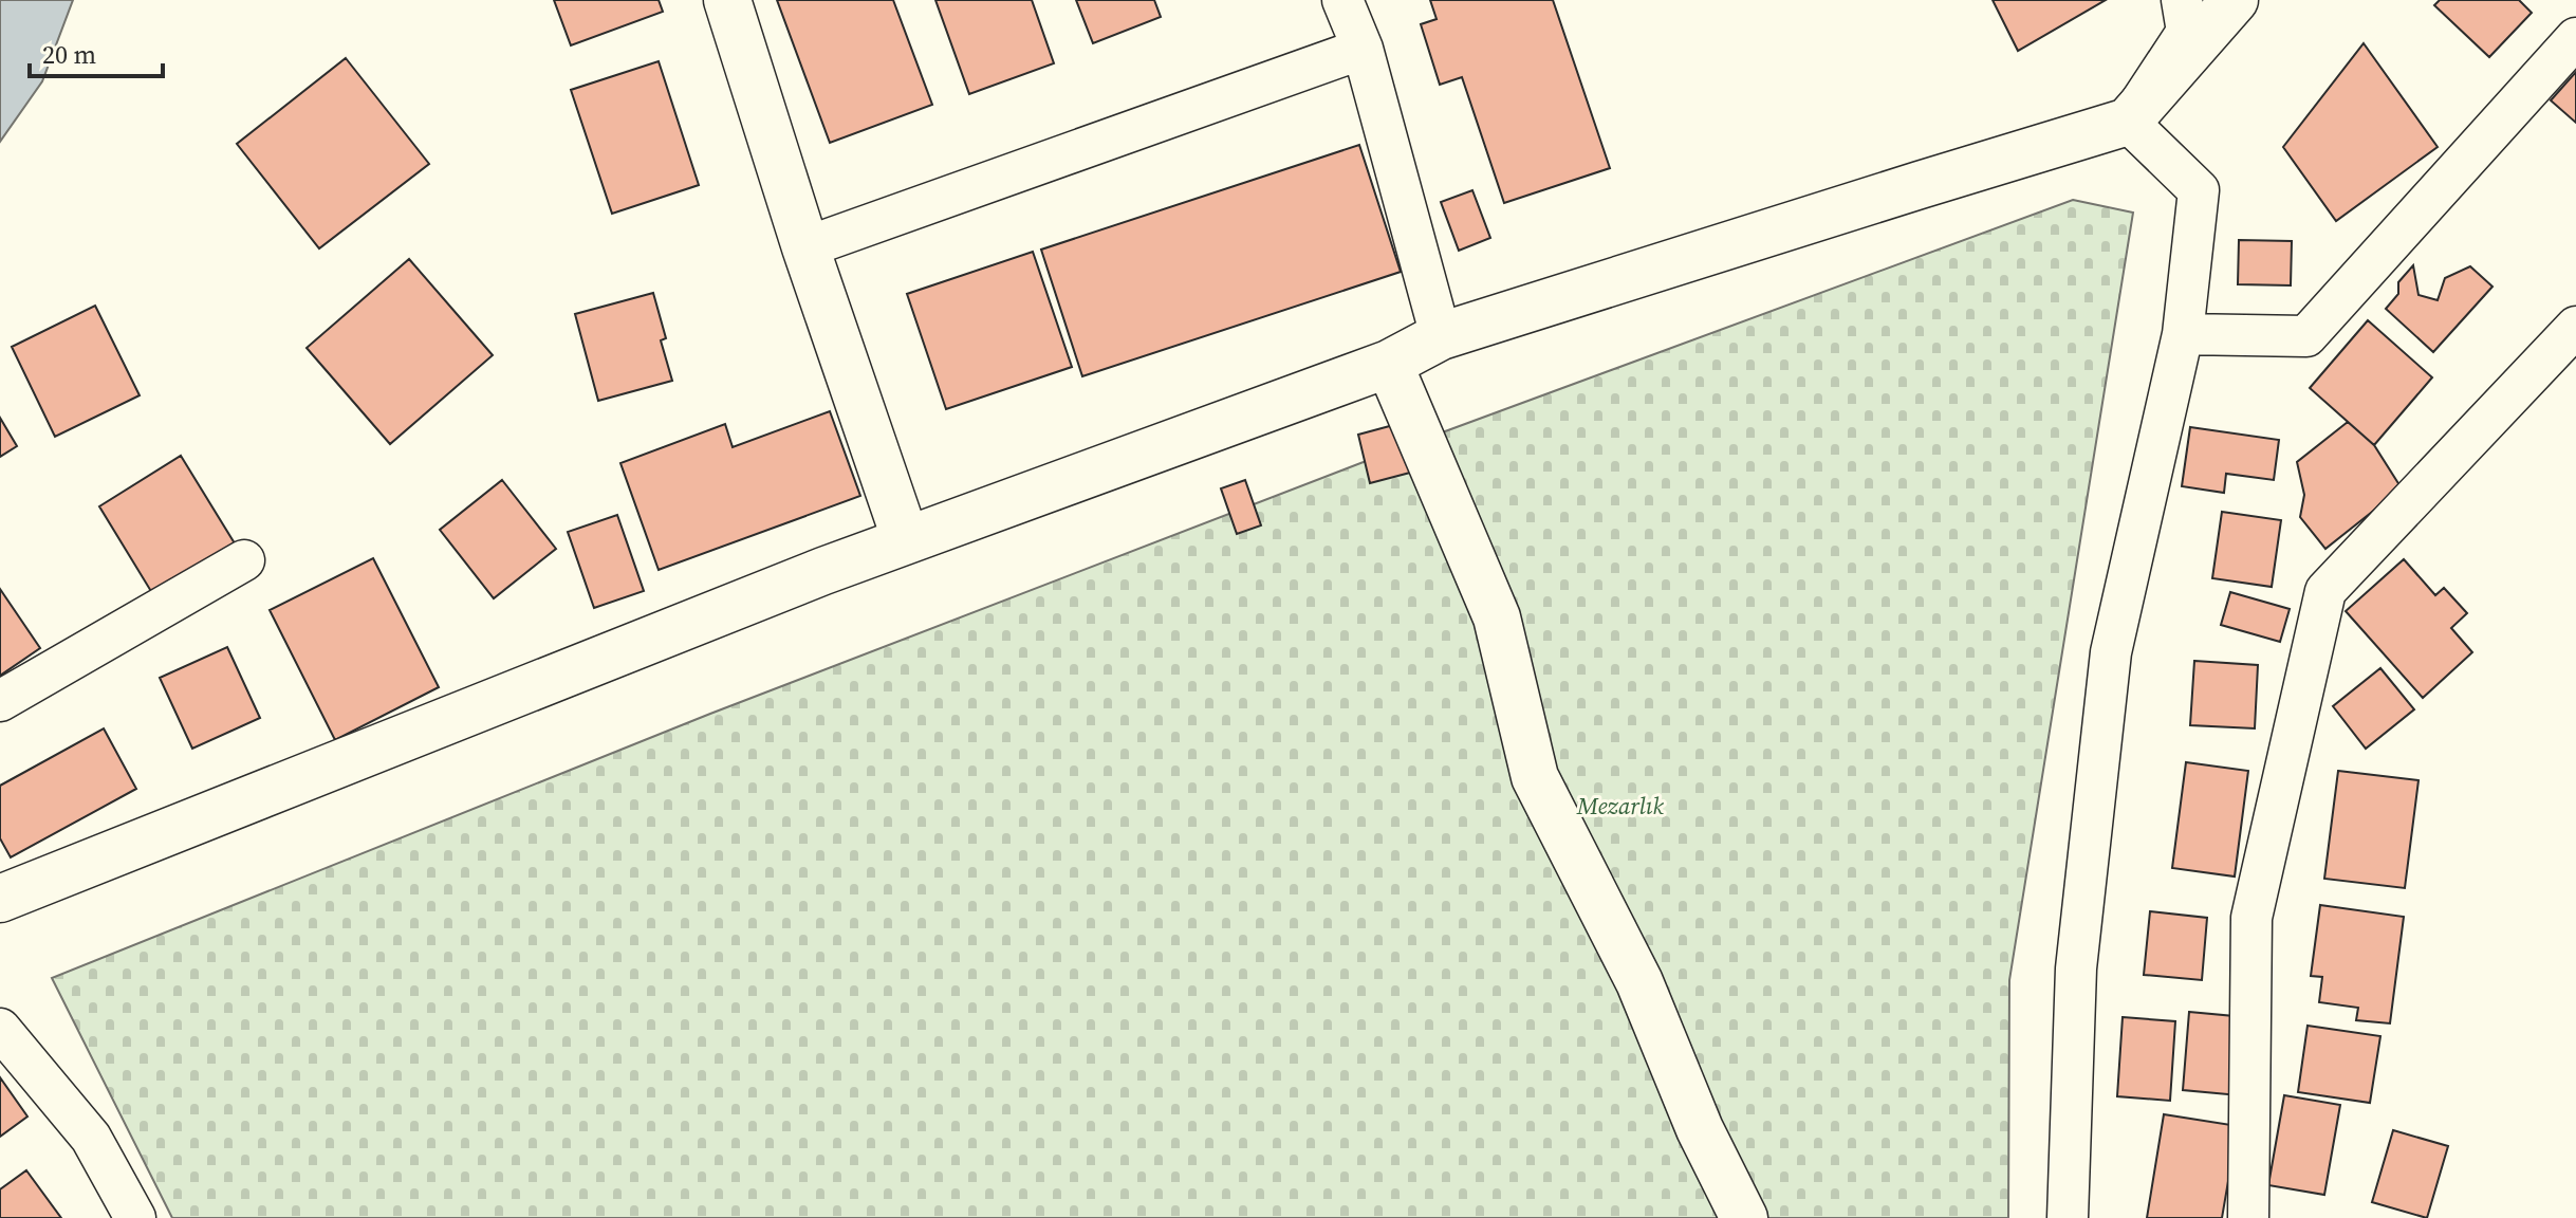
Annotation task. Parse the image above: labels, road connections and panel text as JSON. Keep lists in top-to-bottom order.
{
  "parks": ["Mezarlık"],
  "scale_bar": "20 m"
}
